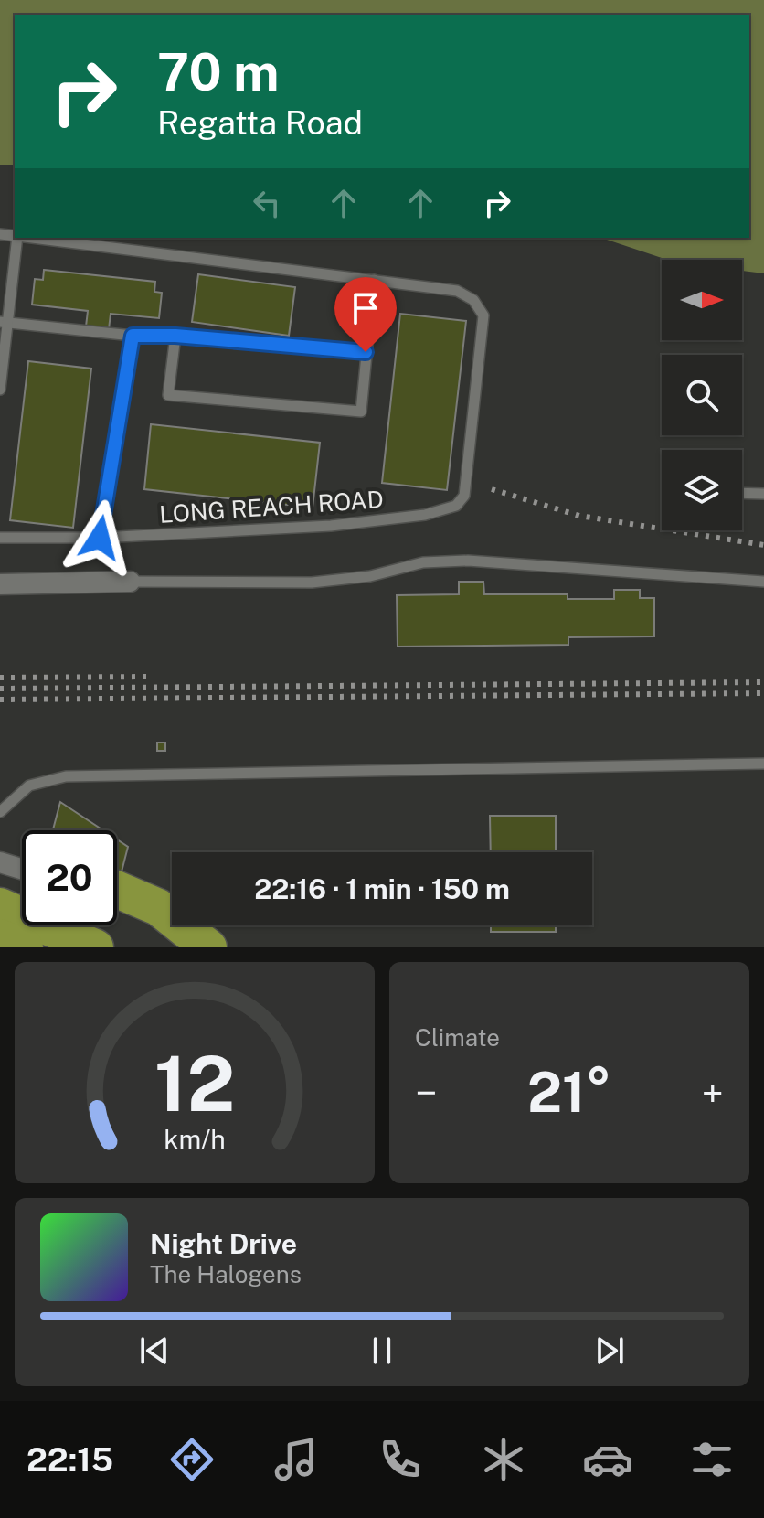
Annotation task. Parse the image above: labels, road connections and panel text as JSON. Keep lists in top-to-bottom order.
{
  "streets": {
    "lane": ["LONG REACH ROAD"]
  },
  "north": "right",
  "page": {
    "turn": ["70 m", "Regatta Road"],
    "limit": "20",
    "trip": "22:16 · 1 min · 150 m",
    "tile": "Climate",
    "heat": ["−", "21°", "+"],
    "song": ["Night Drive", "The Halogens"],
    "tabs": "22:15",
    "gauge": ["12", "km/h"]
  }
}
